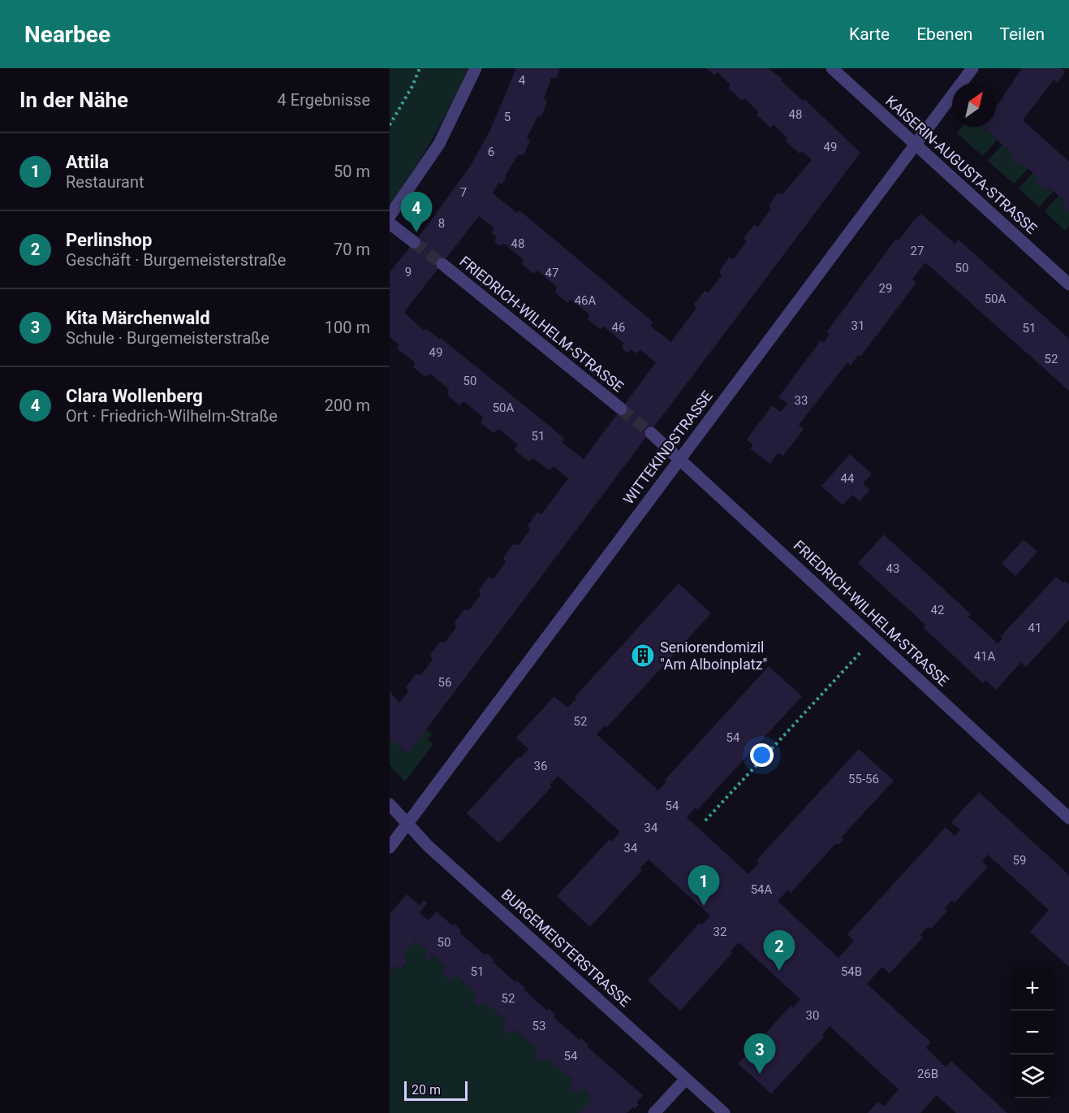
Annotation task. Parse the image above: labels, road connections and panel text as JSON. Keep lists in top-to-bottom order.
{
  "streets": {
    "street": [
      "KAISERIN-AUGUSTA-STRASSE",
      "FRIEDRICH-WILHELM-STRASSE",
      "WITTEKINDSTRASSE",
      "BURGEMEISTERSTRASSE"
    ]
  },
  "crossings": [
    ["KAISERIN-AUGUSTA-STRASSE", "WITTEKINDSTRASSE"],
    ["FRIEDRICH-WILHELM-STRASSE", "WITTEKINDSTRASSE"],
    ["WITTEKINDSTRASSE", "BURGEMEISTERSTRASSE"]
  ],
  "places": {
    "building": ["Seniorendomizil \"Am Alboinplatz\""]
  },
  "house_numbers": [
    "4",
    "48",
    "5",
    "49",
    "6",
    "7",
    "8",
    "48",
    "27",
    "50",
    "9",
    "47",
    "29",
    "50A",
    "46A",
    "31",
    "46",
    "51",
    "49",
    "52",
    "50",
    "33",
    "50A",
    "51",
    "44",
    "43",
    "42",
    "41",
    "41A",
    "56",
    "52",
    "54",
    "36",
    "55-56",
    "54",
    "34",
    "34",
    "59",
    "54A",
    "32",
    "50",
    "51",
    "54B",
    "52",
    "30",
    "53",
    "54",
    "26B"
  ],
  "scale_bar": "20 m",
  "north": "top right",
  "page": {
    "header": "Nearbee",
    "nav": ["Karte", "Ebenen", "Teilen"],
    "heading": ["In der Nähe", "4 Ergebnisse"],
    "list": [
      {
        "mark": "1",
        "name": "Attila",
        "note": "Restaurant",
        "value": "50 m"
      },
      {
        "mark": "2",
        "name": "Perlinshop",
        "note": "Geschäft · Burgemeisterstraße",
        "value": "70 m"
      },
      {
        "mark": "3",
        "name": "Kita Märchenwald",
        "note": "Schule · Burgemeisterstraße",
        "value": "100 m"
      },
      {
        "mark": "4",
        "name": "Clara Wollenberg",
        "note": "Ort · Friedrich-Wilhelm-Straße",
        "value": "200 m"
      }
    ],
    "pins": [
      "4",
      "1",
      "2",
      "3"
    ],
    "map_buttons": ["+", "−"],
    "scale": "20 m"
  }
}
